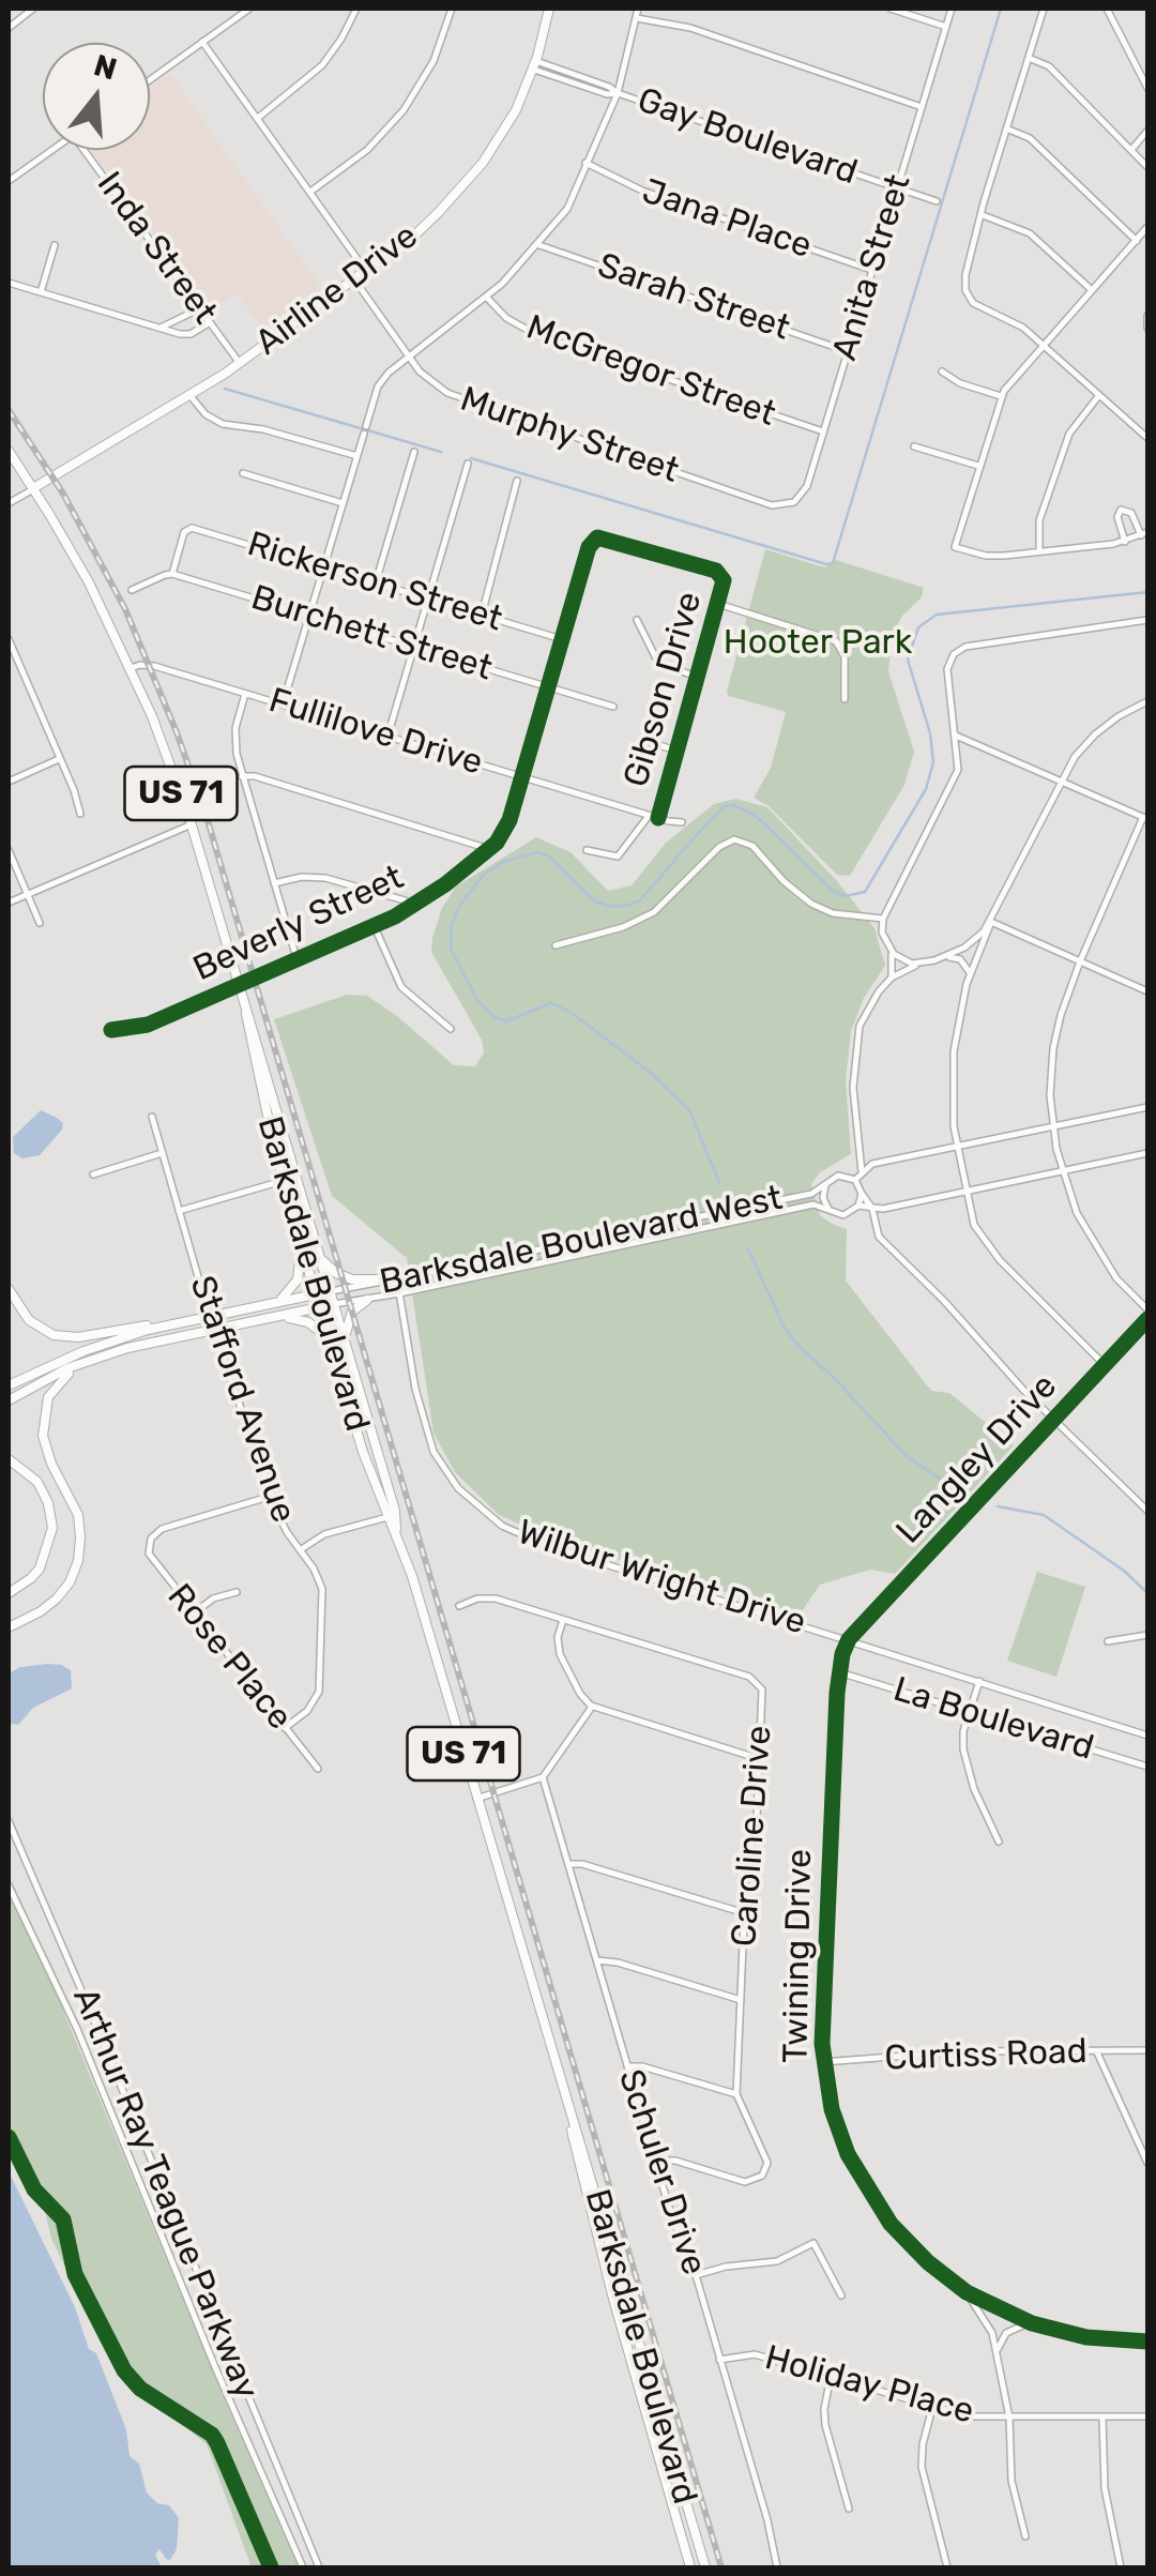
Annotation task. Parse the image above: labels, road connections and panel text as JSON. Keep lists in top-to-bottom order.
{
  "streets": {
    "main road": ["Airline Drive", "US 71", "Barksdale Boulevard"],
    "street": [
      "Gay Boulevard",
      "Jana Place",
      "Inda Street",
      "Anita Street",
      "Sarah Street",
      "McGregor Street",
      "Murphy Street",
      "Rickerson Street",
      "Burchett Street",
      "Gibson Drive",
      "Fullilove Drive",
      "Beverly Street",
      "Barksdale Boulevard West",
      "Stafford Avenue",
      "Langley Drive",
      "Wilbur Wright Drive",
      "Rose Place",
      "La Boulevard",
      "Caroline Drive",
      "Twining Drive",
      "Curtiss Road",
      "Schuler Drive",
      "Arthur Ray Teague Parkway",
      "Holiday Place"
    ]
  },
  "crossings": [
    ["Gay Boulevard", "Anita Street"],
    ["Gay Boulevard", "Airline Drive"],
    ["Jana Place", "Anita Street"],
    ["Inda Street", "Airline Drive"],
    ["Anita Street", "Sarah Street"],
    ["Anita Street", "McGregor Street"],
    ["Anita Street", "Murphy Street"],
    ["Airline Drive", "Murphy Street"],
    ["Airline Drive", "Barksdale Boulevard"],
    ["Rickerson Street", "Burchett Street"],
    ["Rickerson Street", "Beverly Street"],
    ["Burchett Street", "Beverly Street"],
    ["Gibson Drive", "Fullilove Drive"],
    ["Gibson Drive", "Beverly Street"],
    ["Fullilove Drive", "Beverly Street"],
    ["Fullilove Drive", "Barksdale Boulevard"],
    ["Beverly Street", "Barksdale Boulevard"],
    ["Barksdale Boulevard West", "Barksdale Boulevard"],
    ["Barksdale Boulevard West", "Wilbur Wright Drive"],
    ["Stafford Avenue", "Rose Place"],
    ["Langley Drive", "Wilbur Wright Drive"],
    ["Langley Drive", "Twining Drive"],
    ["Wilbur Wright Drive", "Twining Drive"],
    ["La Boulevard", "Twining Drive"],
    ["Caroline Drive", "Schuler Drive"],
    ["Twining Drive", "Curtiss Road"],
    ["Schuler Drive", "Holiday Place"]
  ],
  "parks": ["Hooter Park"],
  "north": "top"
}
